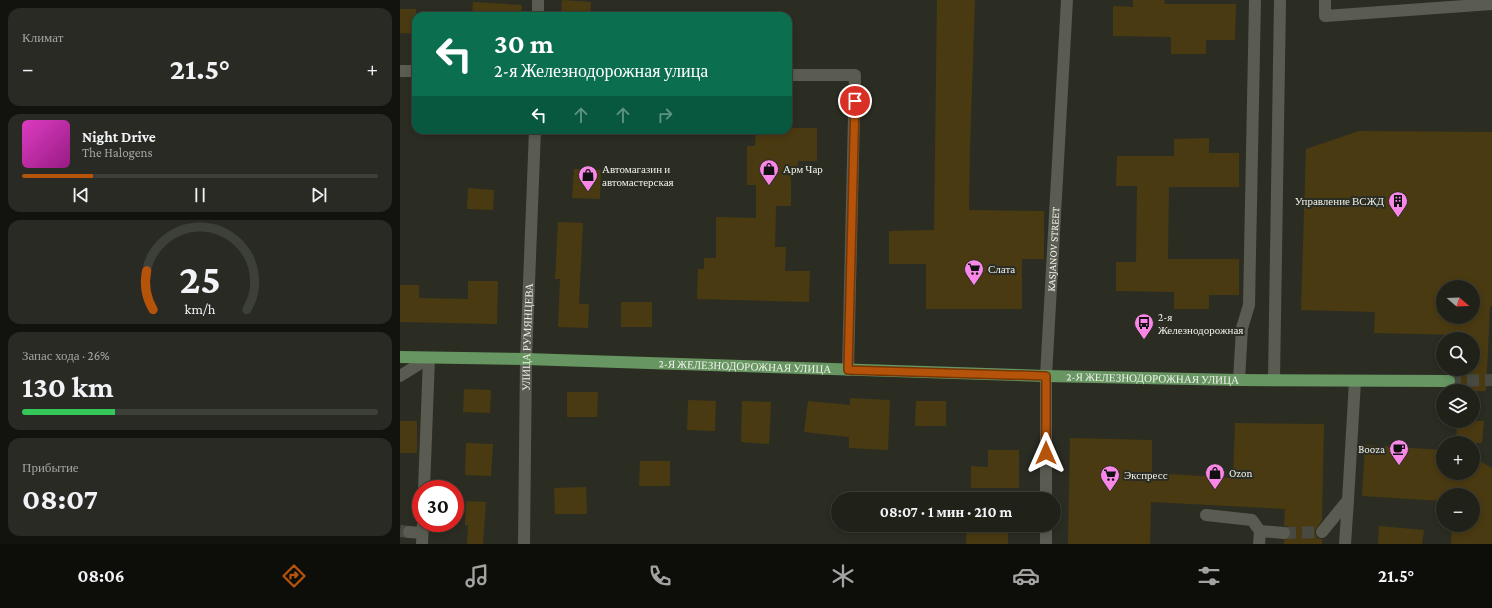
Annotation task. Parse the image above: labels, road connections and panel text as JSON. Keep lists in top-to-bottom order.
{
  "streets": {
    "main road": ["2-Я ЖЕЛЕЗНОДОРОЖНАЯ УЛИЦА"],
    "street": ["KASJANOV STREET", "УЛИЦА РУМЯНЦЕВА"]
  },
  "crossings": [
    ["KASJANOV STREET", "2-Я ЖЕЛЕЗНОДОРОЖНАЯ УЛИЦА"],
    ["УЛИЦА РУМЯНЦЕВА", "2-Я ЖЕЛЕЗНОДОРОЖНАЯ УЛИЦА"]
  ],
  "places": {
    "shop": ["Арм Чар", "Автомагазин и автомастерская", "Ozon"],
    "building": ["Управление ВСЖД"],
    "supermarket": ["Слата", "Экспресс"],
    "bus stop": ["2-я Железнодорожная"],
    "cafe": ["Booza"]
  },
  "north": "right",
  "page": {
    "tile": [
      "Климат",
      ["Запас хода · 26%", "130 km"],
      ["Прибытие", "08:07"]
    ],
    "turn": ["30 m", "2-я Железнодорожная улица"],
    "heat": ["−", "21.5°", "+"],
    "song": ["Night Drive", "The Halogens"],
    "map_buttons": ["+", "−"],
    "limit": "30",
    "trip": "08:07 · 1 мин · 210 m",
    "tabs": ["08:06", "21.5°"],
    "gauge": ["25", "km/h"]
  }
}
